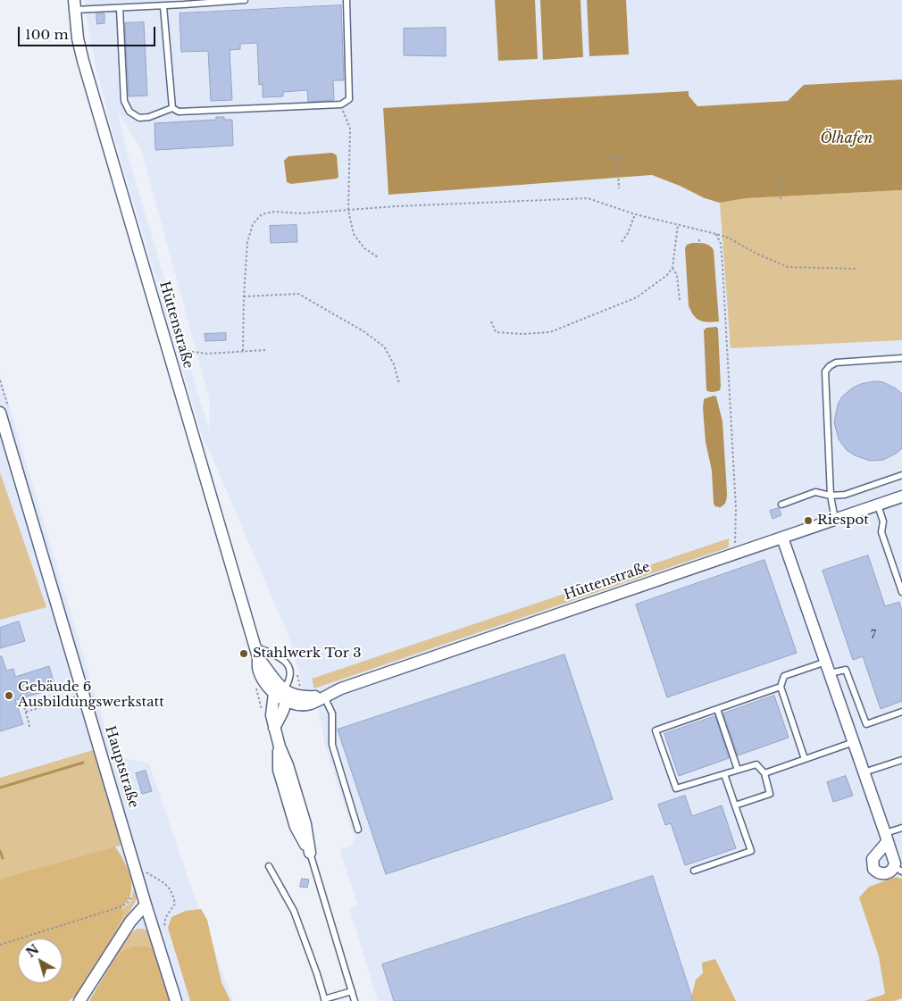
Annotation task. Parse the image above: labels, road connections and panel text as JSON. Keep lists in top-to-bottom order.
{
  "streets": {
    "street": ["Hüttenstraße", "Hauptstraße"]
  },
  "water": ["Ölhafen"],
  "places": ["Riespot", "Stahlwerk Tor 3", "Gebäude 6 Ausbildungswerkstatt"],
  "house_numbers": ["7"],
  "scale_bar": "100 m",
  "north": "top left"
}
